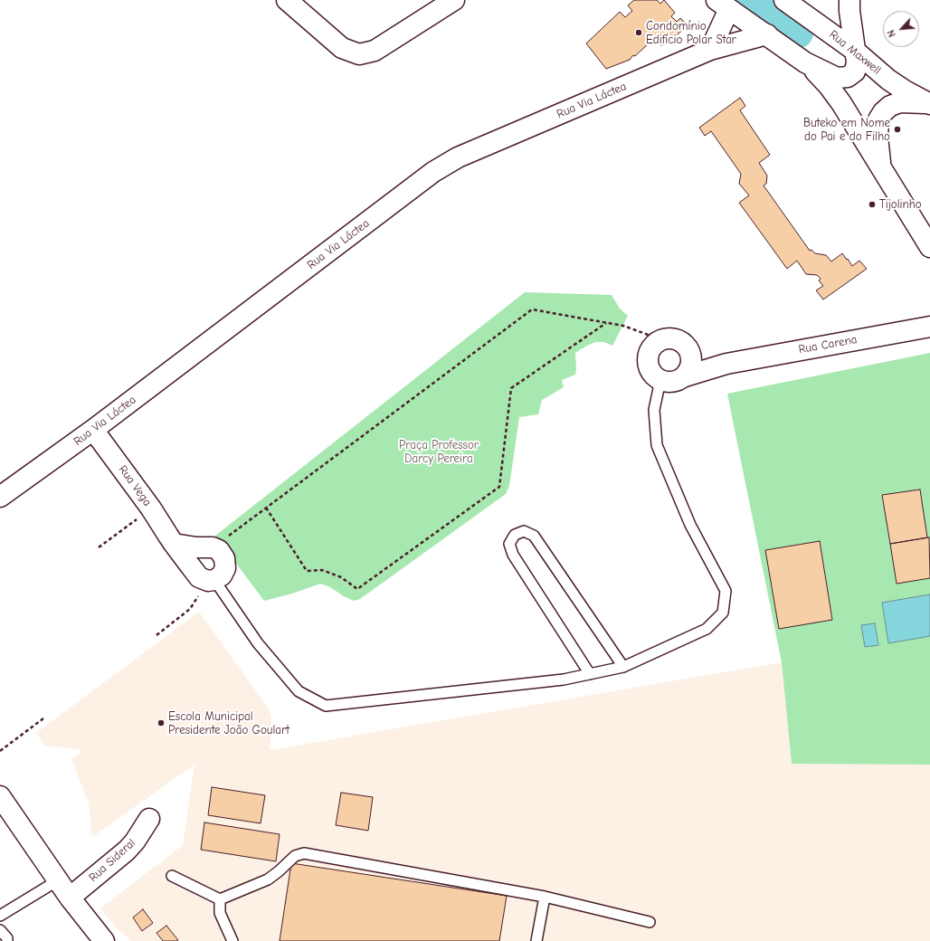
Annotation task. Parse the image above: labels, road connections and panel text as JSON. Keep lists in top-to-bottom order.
{
  "streets": {
    "street": [
      "Rua Maxwell",
      "Rua Via Láctea",
      "Rua Carena",
      "Rua Vega",
      "Rua Sideral"
    ]
  },
  "crossings": [
    ["Rua Via Láctea", "Rua Vega"]
  ],
  "parks": ["Praça Professor Darcy Pereira"],
  "places": [
    "Condomínio Edifício Polar Star",
    "Buteko em Nome do Pai e do Filho",
    "Tijolinho",
    "Escola Municipal Presidente João Goulart"
  ],
  "north": "bottom left"
}
